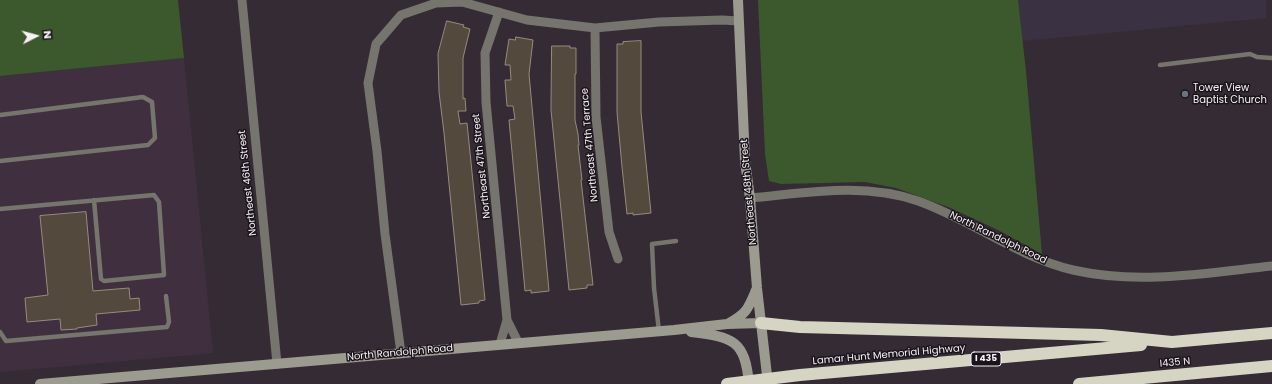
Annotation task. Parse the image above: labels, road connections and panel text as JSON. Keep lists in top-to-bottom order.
{
  "streets": {
    "highway": ["Lamar Hunt Memorial Highway", "I 435", "I435 N"],
    "main road": ["Northeast 48th Street", "North Randolph Road"],
    "street": ["Northeast 47th Terrace", "Northeast 47th Street", "Northeast 46th Street"]
  },
  "crossings": [
    ["Northeast 47th Street", "North Randolph Road"],
    ["Northeast 46th Street", "North Randolph Road"],
    ["Northeast 48th Street", "North Randolph Road"],
    ["Lamar Hunt Memorial Highway", "I 435"]
  ],
  "places": ["Tower View Baptist Church"],
  "north": "right"
}
